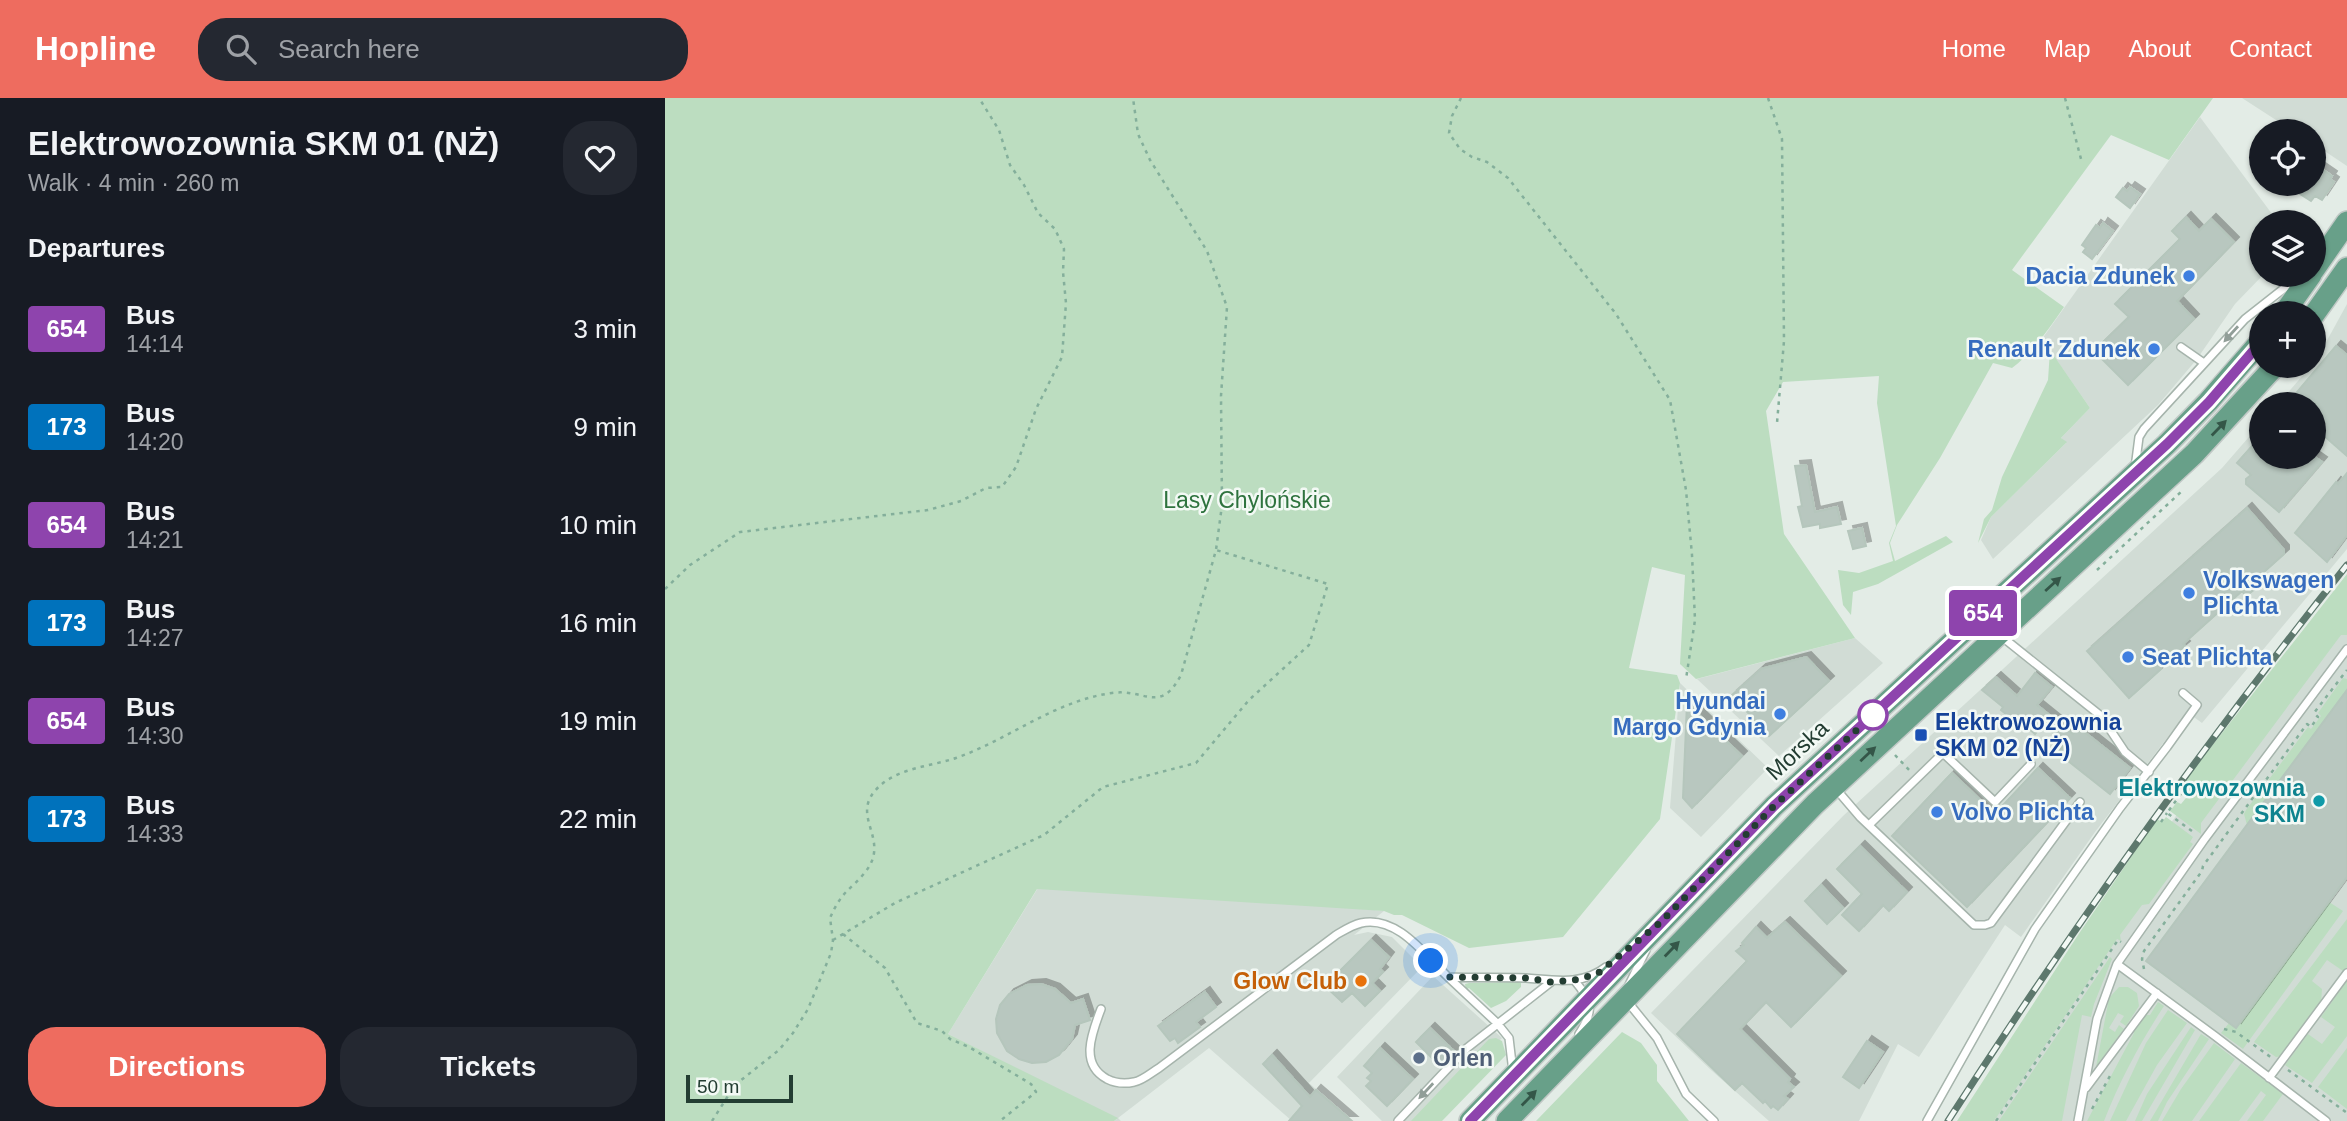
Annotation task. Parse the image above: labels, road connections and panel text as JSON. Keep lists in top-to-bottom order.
{
  "streets": {
    "main road": ["Morska"]
  },
  "parks": ["Lasy Chylońskie"],
  "places": {
    "other": [
      "Dacia Zdunek",
      "Renault Zdunek",
      "Volkswagen Plichta",
      "Seat Plichta",
      "Hyundai Margo Gdynia",
      "Elektrowozownia SKM",
      "Volvo Plichta",
      "Glow Club",
      "Orlen"
    ],
    "transit": ["Elektrowozownia SKM 02 (NŻ)"]
  },
  "lines": ["bus line 654"],
  "scale_bar": "50 m",
  "page": {
    "header": "Hopline",
    "search": "Search here",
    "nav": [
      "Home",
      "Map",
      "About",
      "Contact"
    ],
    "heading": [
      ["Elektrowozownia SKM 01 (NŻ)", "Walk · 4 min · 260 m"],
      "Departures"
    ],
    "on_map": "654",
    "map_buttons": ["+", "−"],
    "list": [
      {
        "mark": "654",
        "name": "Bus",
        "note": "14:14",
        "value": "3 min"
      },
      {
        "mark": "173",
        "name": "Bus",
        "note": "14:20",
        "value": "9 min"
      },
      {
        "mark": "654",
        "name": "Bus",
        "note": "14:21",
        "value": "10 min"
      },
      {
        "mark": "173",
        "name": "Bus",
        "note": "14:27",
        "value": "16 min"
      },
      {
        "mark": "654",
        "name": "Bus",
        "note": "14:30",
        "value": "19 min"
      },
      {
        "mark": "173",
        "name": "Bus",
        "note": "14:33",
        "value": "22 min"
      }
    ],
    "buttons": ["Directions", "Tickets"],
    "scale": "50 m"
  }
}
